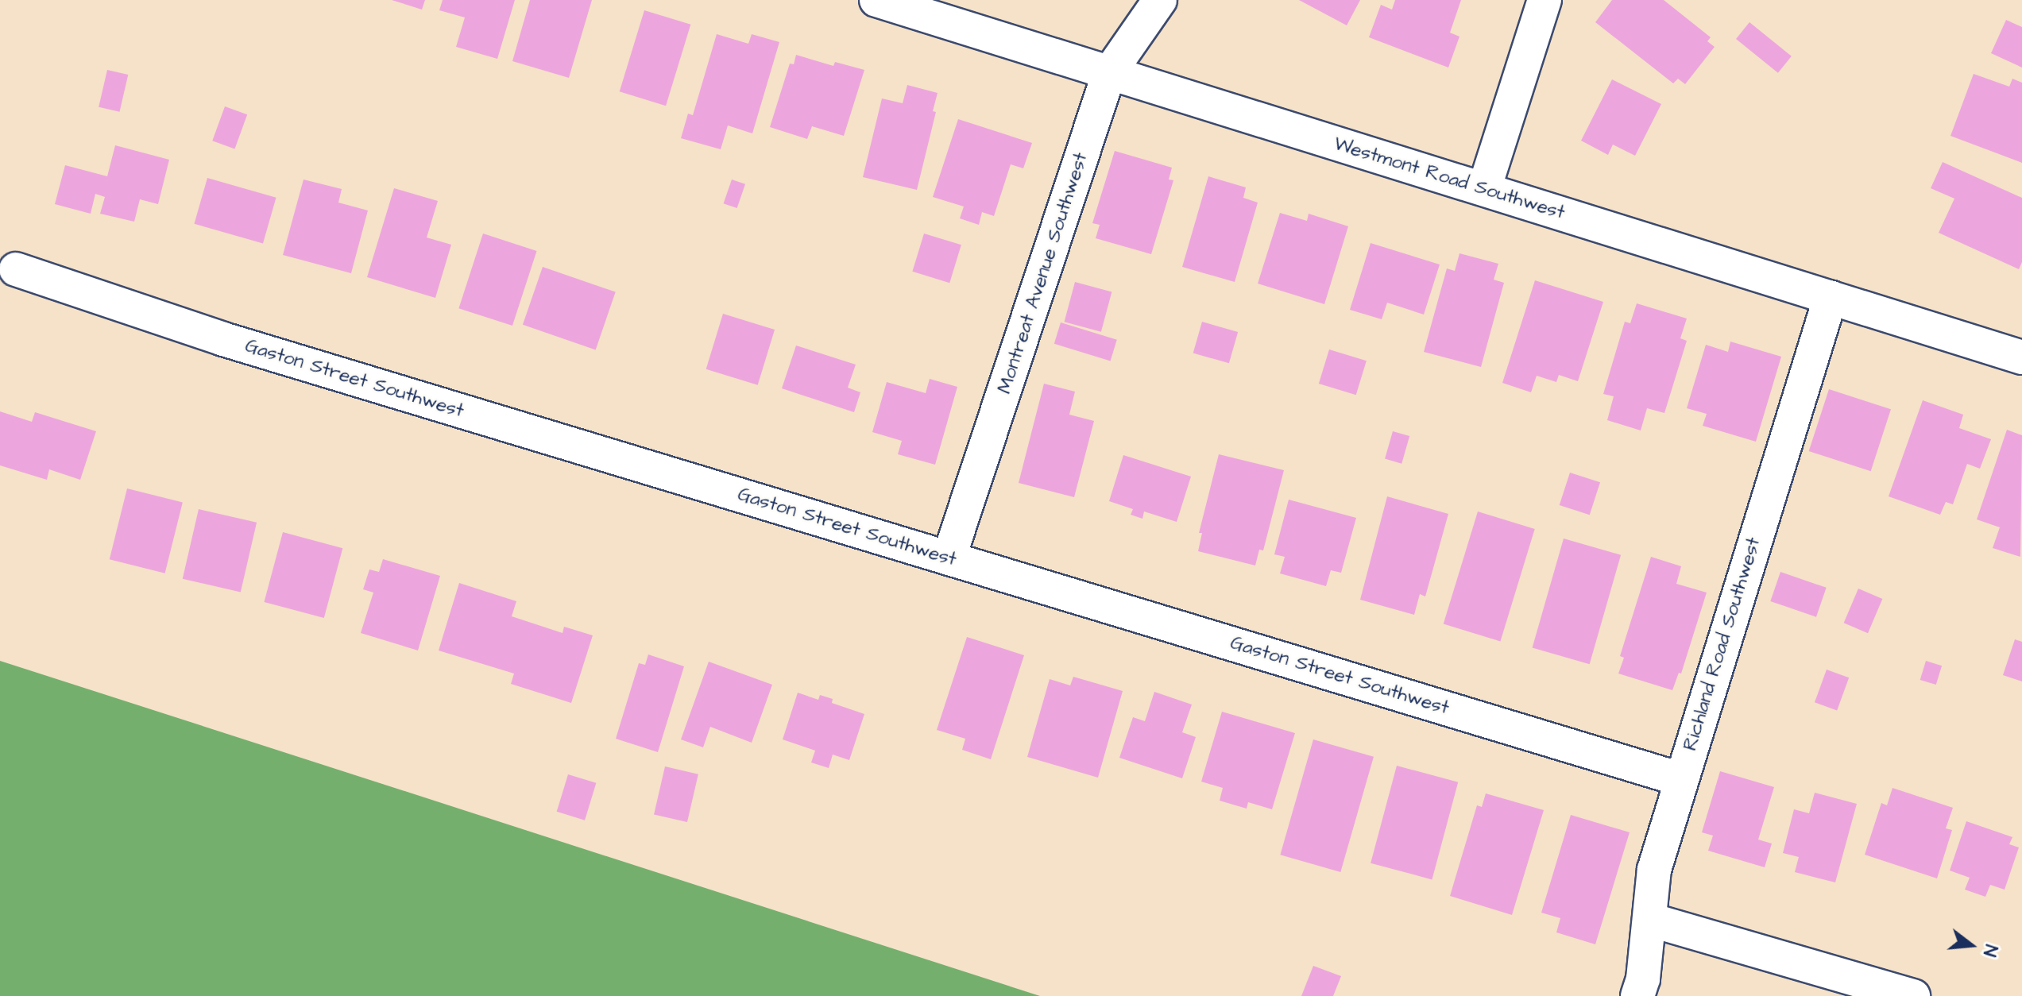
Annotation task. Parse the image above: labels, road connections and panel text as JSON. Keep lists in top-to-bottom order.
{
  "streets": {
    "street": [
      "Westmont Road Southwest",
      "Montreat Avenue Southwest",
      "Gaston Street Southwest",
      "Richland Road Southwest"
    ]
  },
  "crossings": [
    ["Westmont Road Southwest", "Montreat Avenue Southwest"],
    ["Westmont Road Southwest", "Richland Road Southwest"],
    ["Montreat Avenue Southwest", "Gaston Street Southwest"],
    ["Gaston Street Southwest", "Richland Road Southwest"]
  ],
  "north": "right"
}
